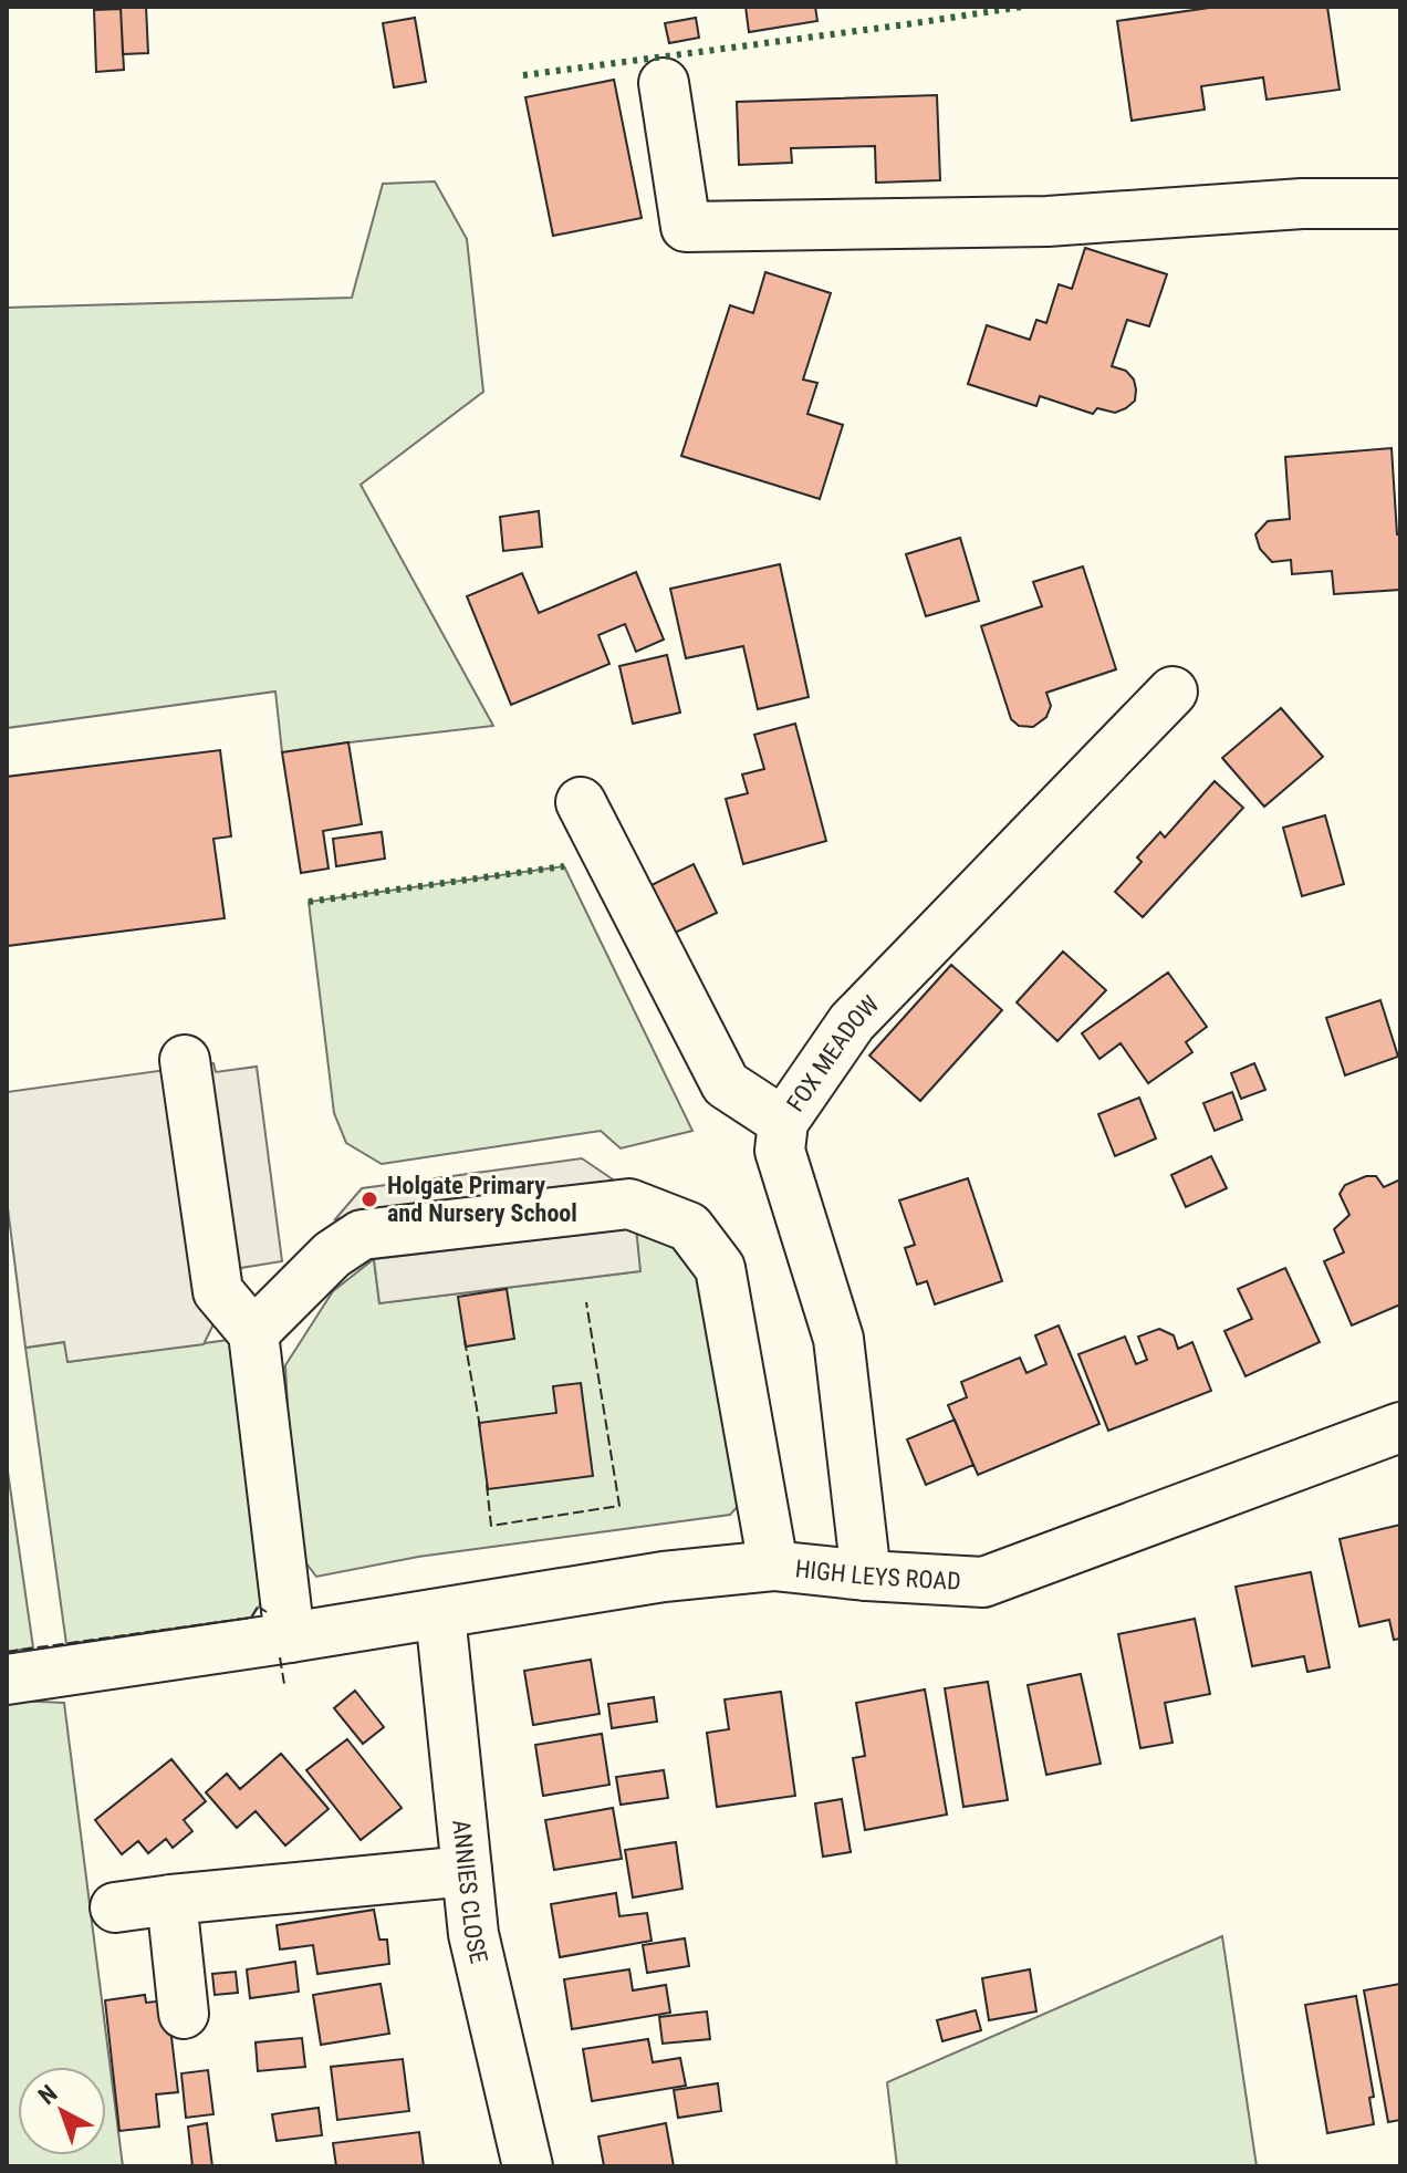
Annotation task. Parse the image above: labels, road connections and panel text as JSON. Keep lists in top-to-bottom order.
{
  "streets": {
    "street": ["FOX MEADOW", "HIGH LEYS ROAD", "ANNIES CLOSE"]
  },
  "crossings": [
    ["FOX MEADOW", "HIGH LEYS ROAD"],
    ["HIGH LEYS ROAD", "ANNIES CLOSE"]
  ],
  "places": ["Holgate Primary and Nursery School"],
  "north": "top left"
}
